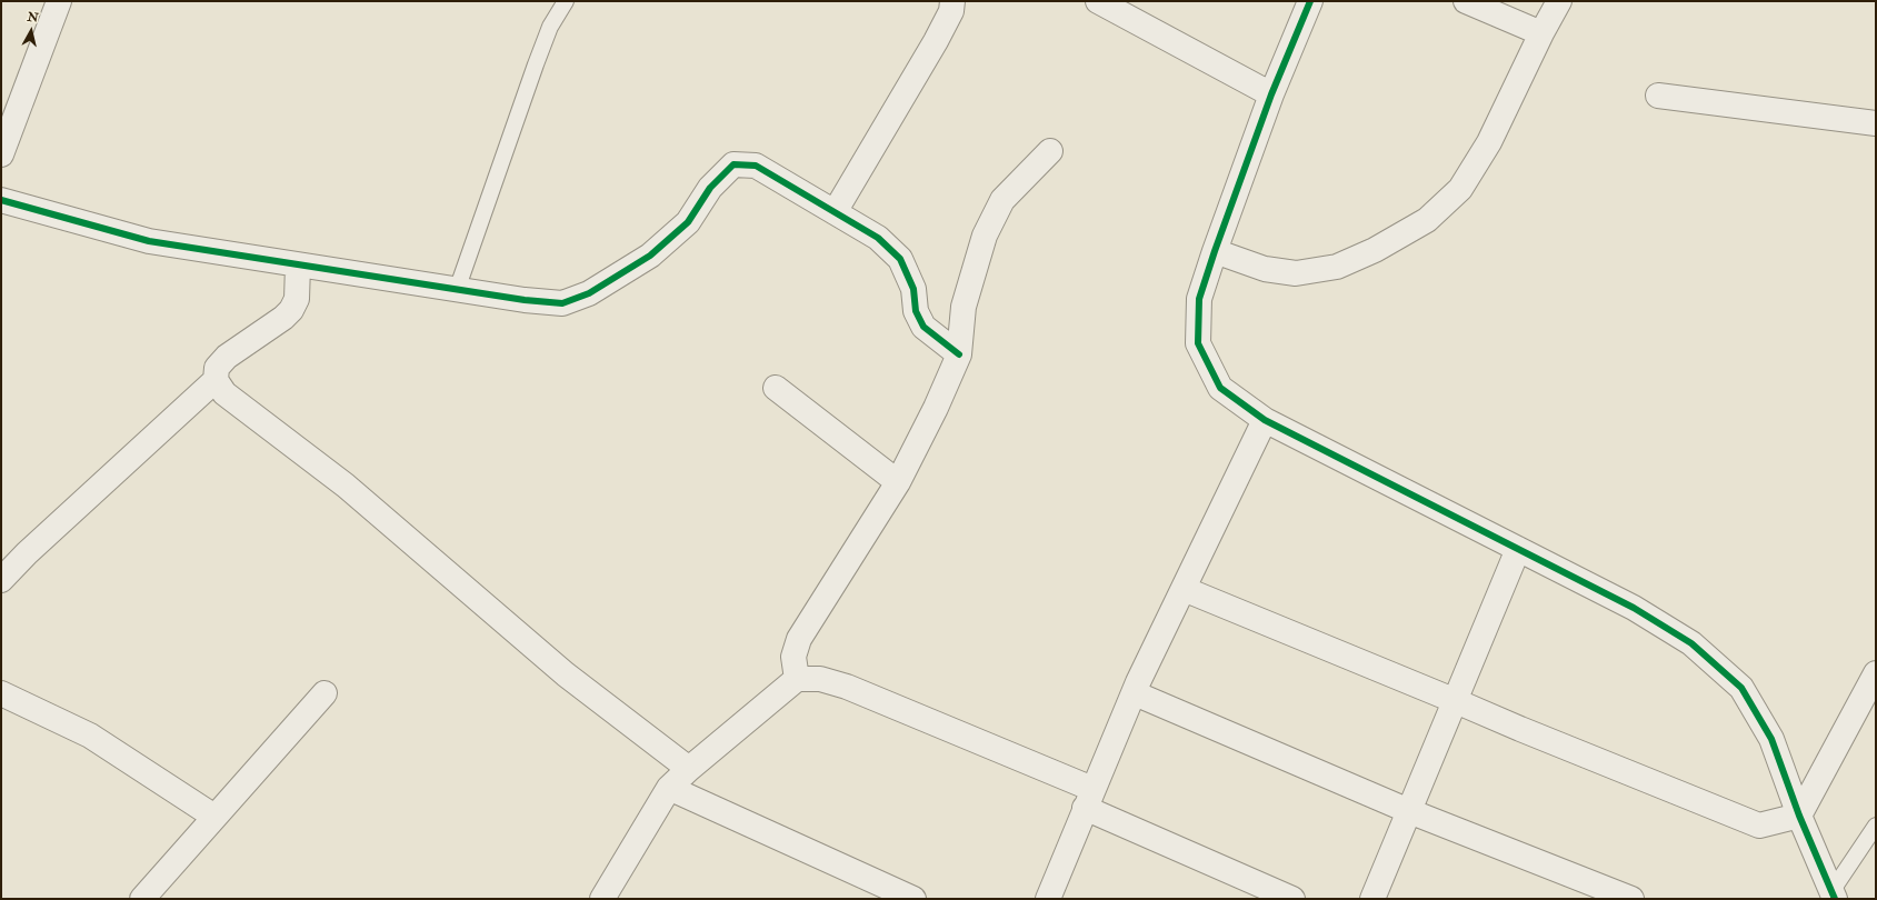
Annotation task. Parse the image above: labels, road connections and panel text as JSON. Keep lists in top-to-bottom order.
{
  "north": "top"
}
